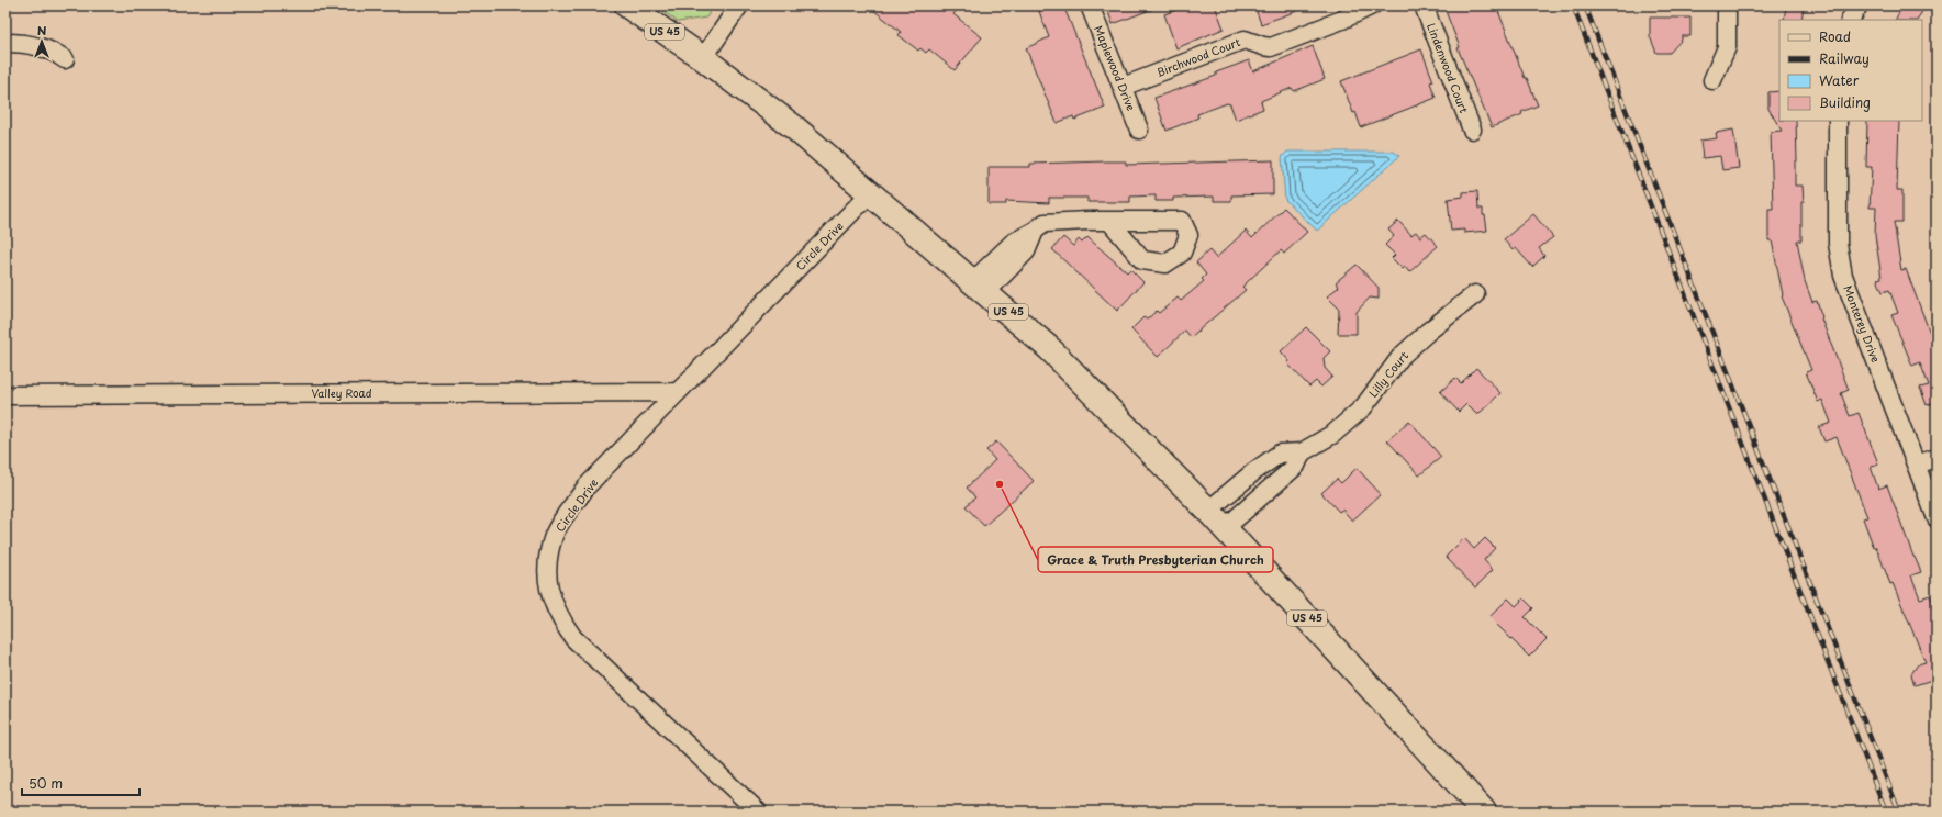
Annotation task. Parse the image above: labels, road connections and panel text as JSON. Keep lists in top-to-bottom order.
{
  "streets": {
    "main road": ["US 45"],
    "street": [
      "Birchwood Court",
      "Maplewood Drive",
      "Lindenwood Court",
      "Circle Drive",
      "Monterey Drive",
      "Lilly Court",
      "Valley Road"
    ]
  },
  "crossings": [
    ["US 45", "Circle Drive"],
    ["US 45", "Lilly Court"],
    ["Birchwood Court", "Maplewood Drive"],
    ["Circle Drive", "Valley Road"]
  ],
  "places": ["Grace & Truth Presbyterian Church"],
  "legend": [
    "Road",
    "Railway",
    "Water",
    "Building"
  ],
  "scale_bar": "50 m",
  "north": "top"
}
